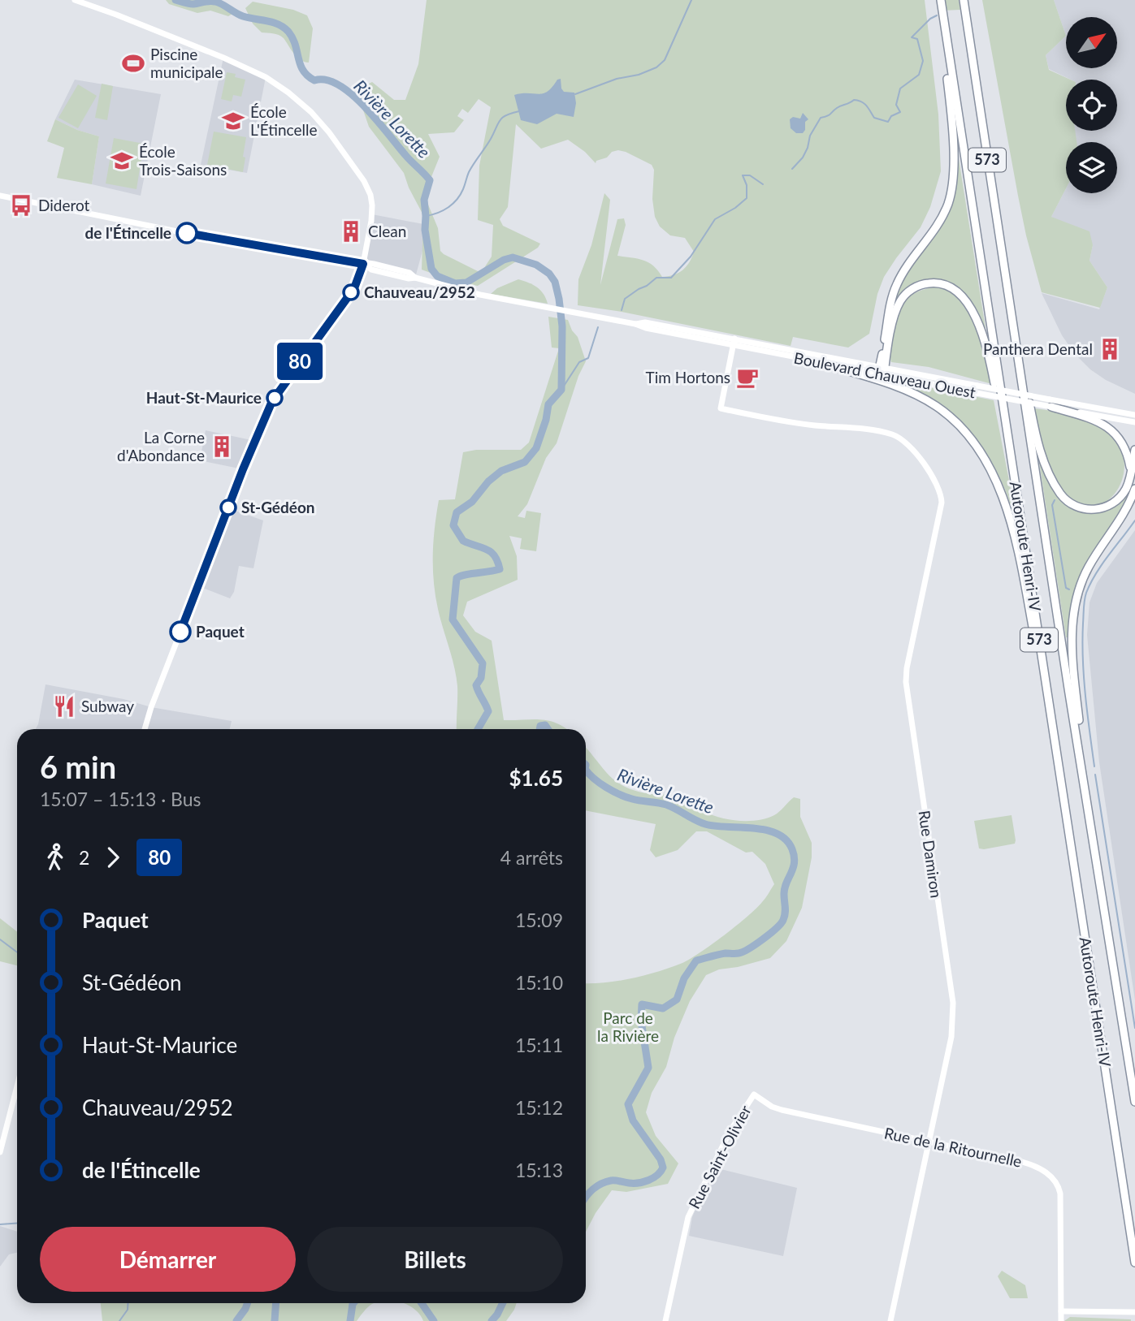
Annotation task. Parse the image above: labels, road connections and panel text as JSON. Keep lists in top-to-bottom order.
{
  "streets": {
    "highway": ["573", "Autoroute Henri-IV"],
    "street": [
      "Boulevard Chauveau Ouest",
      "Rue Damiron",
      "Rue de la Ritournelle",
      "Rue Saint-Olivier"
    ]
  },
  "crossings": [
    ["Boulevard Chauveau Ouest", "Rue Damiron"],
    ["Rue Damiron", "Rue de la Ritournelle"],
    ["Rue de la Ritournelle", "Rue Saint-Olivier"]
  ],
  "water": ["Rivière Lorette"],
  "parks": ["Parc de la Rivière"],
  "places": {
    "sports": ["Piscine municipale"],
    "school or university": ["École L'Étincelle", "École Trois-Saisons"],
    "bus stop": ["Diderot"],
    "building": ["Clean", "Panthera Dental", "La Corne d'Abondance"],
    "other": [
      "de l'Étincelle",
      "Chauveau/2952",
      "Haut-St-Maurice",
      "St-Gédéon",
      "Paquet"
    ],
    "cafe": ["Tim Hortons"],
    "restaurant": ["Subway"]
  },
  "lines": ["bus line 80"],
  "north": "top right",
  "page": {
    "on_map": "80",
    "heading": ["6 min", "15:07 – 15:13 · Bus", "$1.65"],
    "legs": ["2", "80", "4 arrêts"],
    "list": [
      {
        "name": "Paquet",
        "value": "15:09"
      },
      {
        "name": "St-Gédéon",
        "value": "15:10"
      },
      {
        "name": "Haut-St-Maurice",
        "value": "15:11"
      },
      {
        "name": "Chauveau/2952",
        "value": "15:12"
      },
      {
        "name": "de l'Étincelle",
        "value": "15:13"
      }
    ],
    "buttons": ["Démarrer", "Billets"]
  }
}
